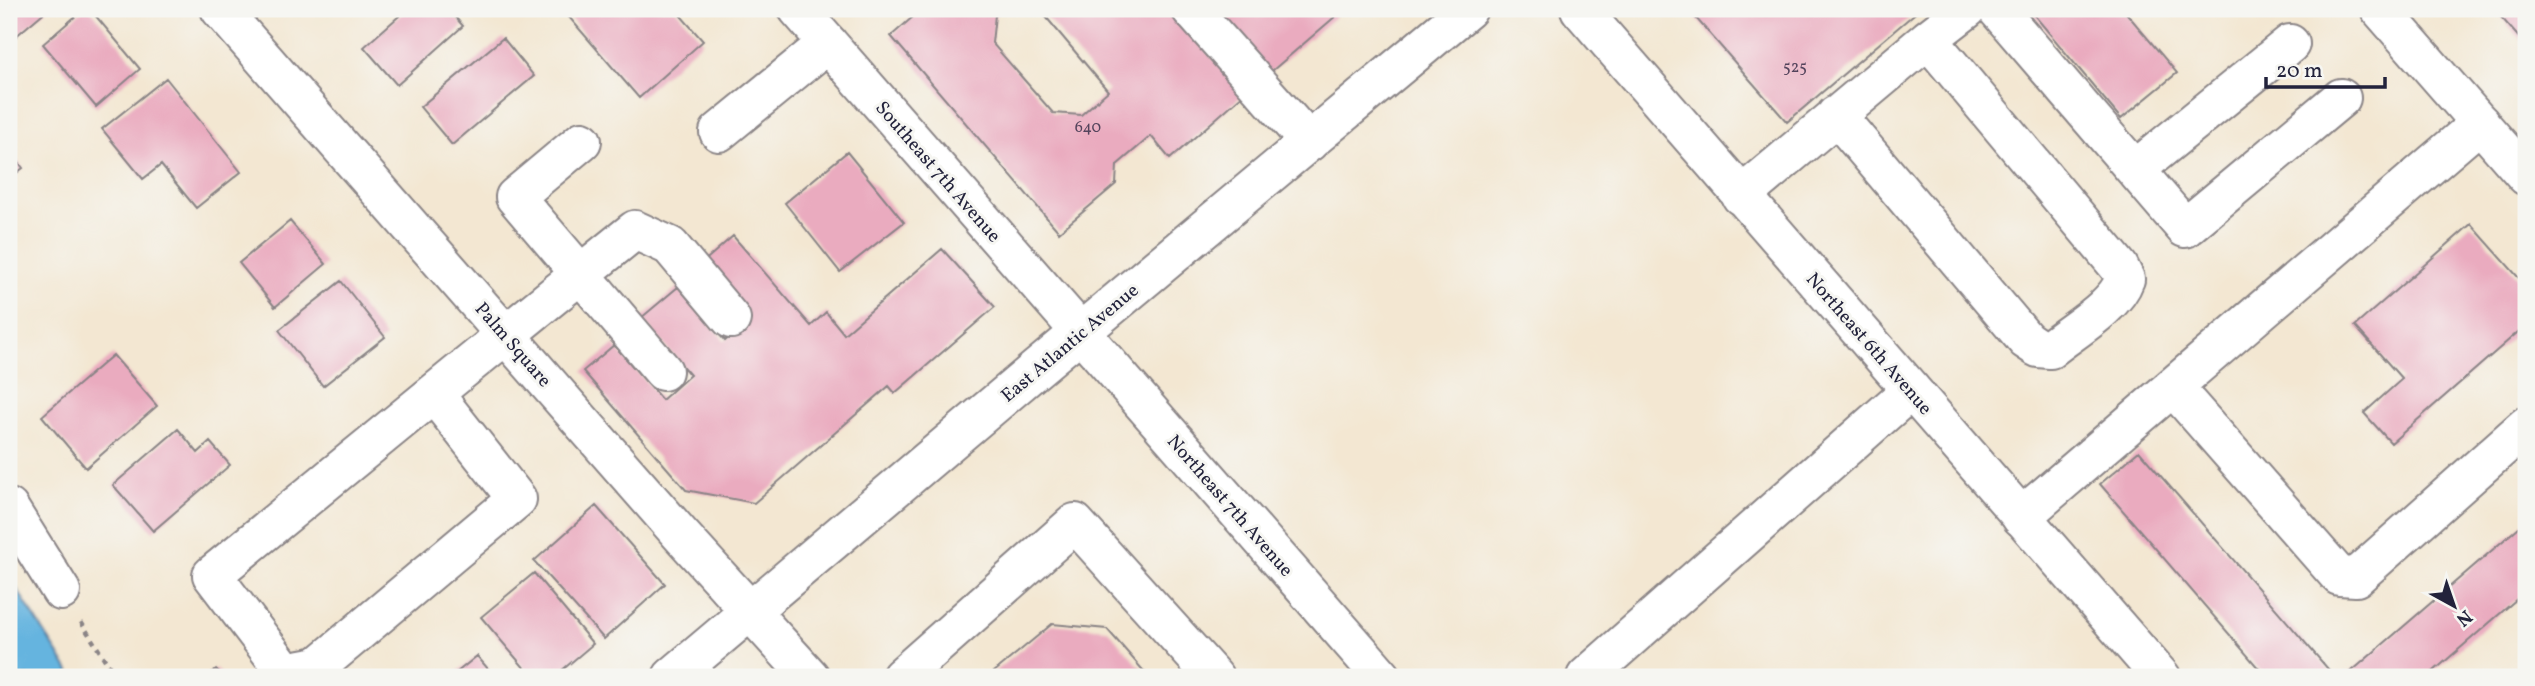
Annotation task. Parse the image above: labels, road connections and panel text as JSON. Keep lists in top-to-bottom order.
{
  "streets": {
    "main road": [
      "Southeast 7th Avenue",
      "East Atlantic Avenue",
      "Northeast 6th Avenue",
      "Palm Square",
      "Northeast 7th Avenue"
    ]
  },
  "crossings": [
    ["Southeast 7th Avenue", "East Atlantic Avenue"],
    ["Southeast 7th Avenue", "Northeast 7th Avenue"],
    ["East Atlantic Avenue", "Palm Square"],
    ["East Atlantic Avenue", "Northeast 7th Avenue"]
  ],
  "house_numbers": ["525", "640"],
  "scale_bar": "20 m",
  "north": "bottom right"
}
